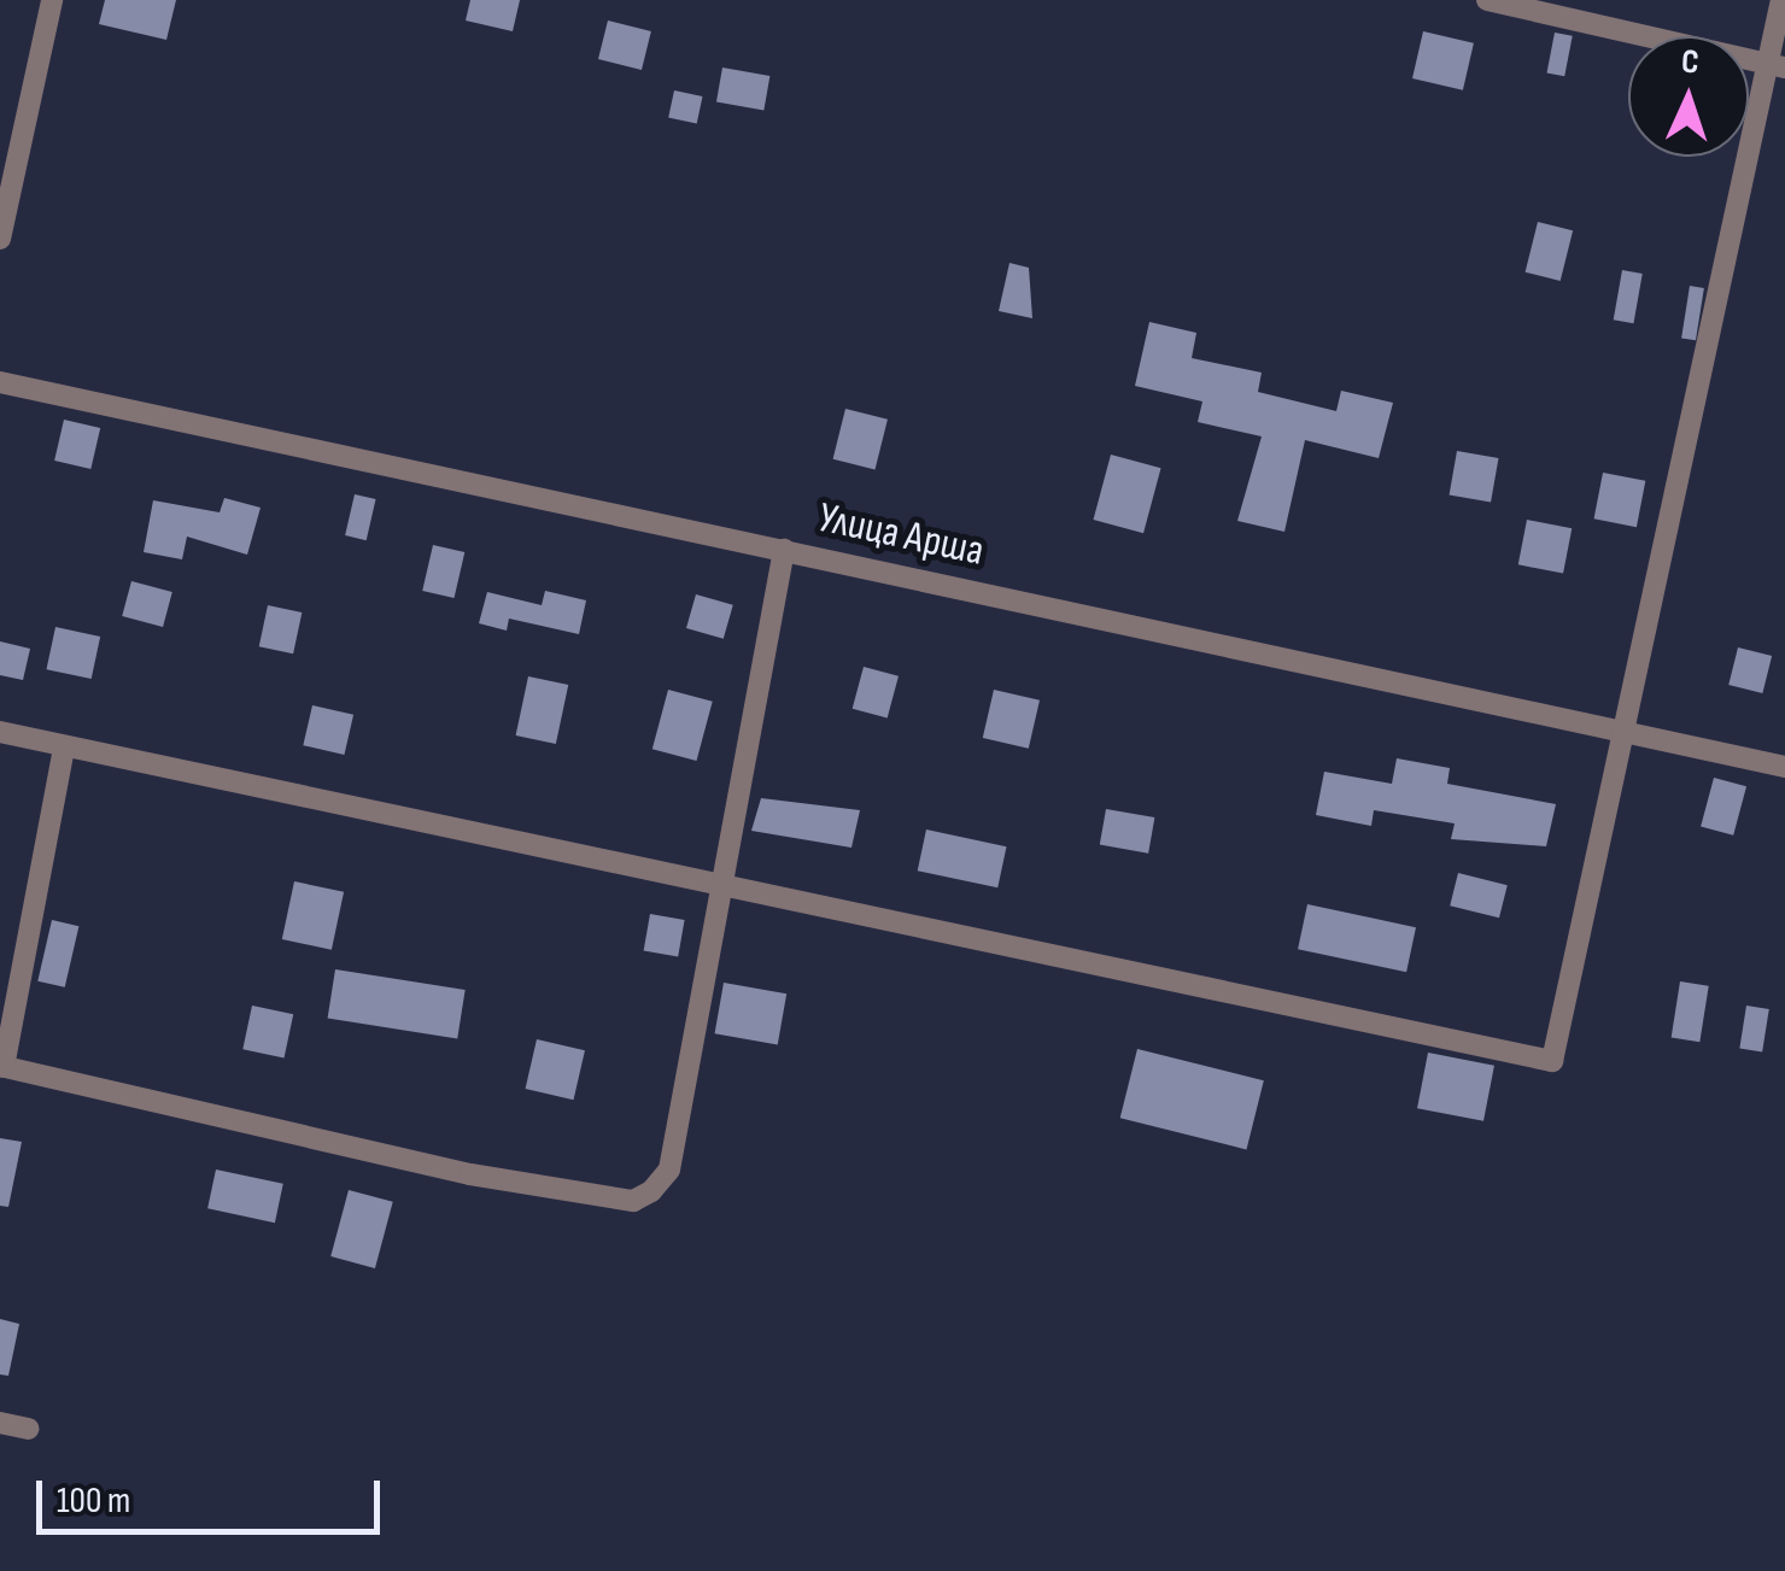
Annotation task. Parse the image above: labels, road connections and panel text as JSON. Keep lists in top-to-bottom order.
{
  "streets": {
    "street": ["Улица Арша"]
  },
  "scale_bar": "100 m",
  "north": "top"
}
